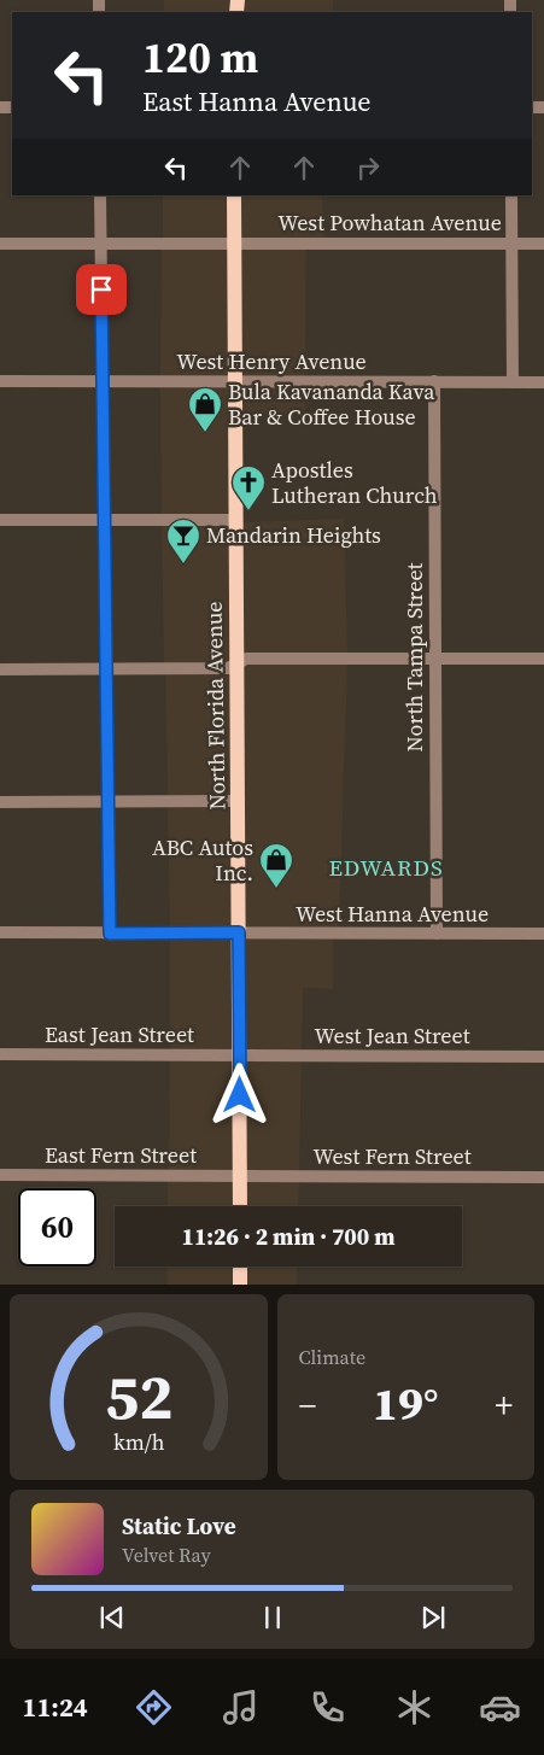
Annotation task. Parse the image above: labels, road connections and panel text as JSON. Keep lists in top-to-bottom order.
{
  "streets": {
    "main road": ["North Florida Avenue"],
    "street": [
      "West Powhatan Avenue",
      "West Henry Avenue",
      "North Tampa Street",
      "West Hanna Avenue",
      "East Jean Street",
      "West Jean Street",
      "East Fern Street",
      "West Fern Street"
    ]
  },
  "crossings": [
    ["West Powhatan Avenue", "North Florida Avenue"],
    ["West Henry Avenue", "North Tampa Street"],
    ["West Henry Avenue", "North Florida Avenue"],
    ["North Tampa Street", "West Hanna Avenue"],
    ["North Florida Avenue", "West Hanna Avenue"],
    ["North Florida Avenue", "East Jean Street"],
    ["North Florida Avenue", "West Jean Street"],
    ["North Florida Avenue", "East Fern Street"],
    ["North Florida Avenue", "West Fern Street"],
    ["East Jean Street", "West Jean Street"],
    ["East Fern Street", "West Fern Street"]
  ],
  "districts": ["EDWARDS"],
  "places": {
    "shop": ["Bula Kavananda Kava Bar & Coffee House", "ABC Autos Inc."],
    "church": ["Apostles Lutheran Church"],
    "bar": ["Mandarin Heights"]
  },
  "page": {
    "turn": ["120 m", "East Hanna Avenue"],
    "limit": "60",
    "trip": "11:26 · 2 min · 700 m",
    "tile": "Climate",
    "heat": ["−", "19°", "+"],
    "song": ["Static Love", "Velvet Ray"],
    "tabs": "11:24",
    "gauge": ["52", "km/h"]
  }
}
